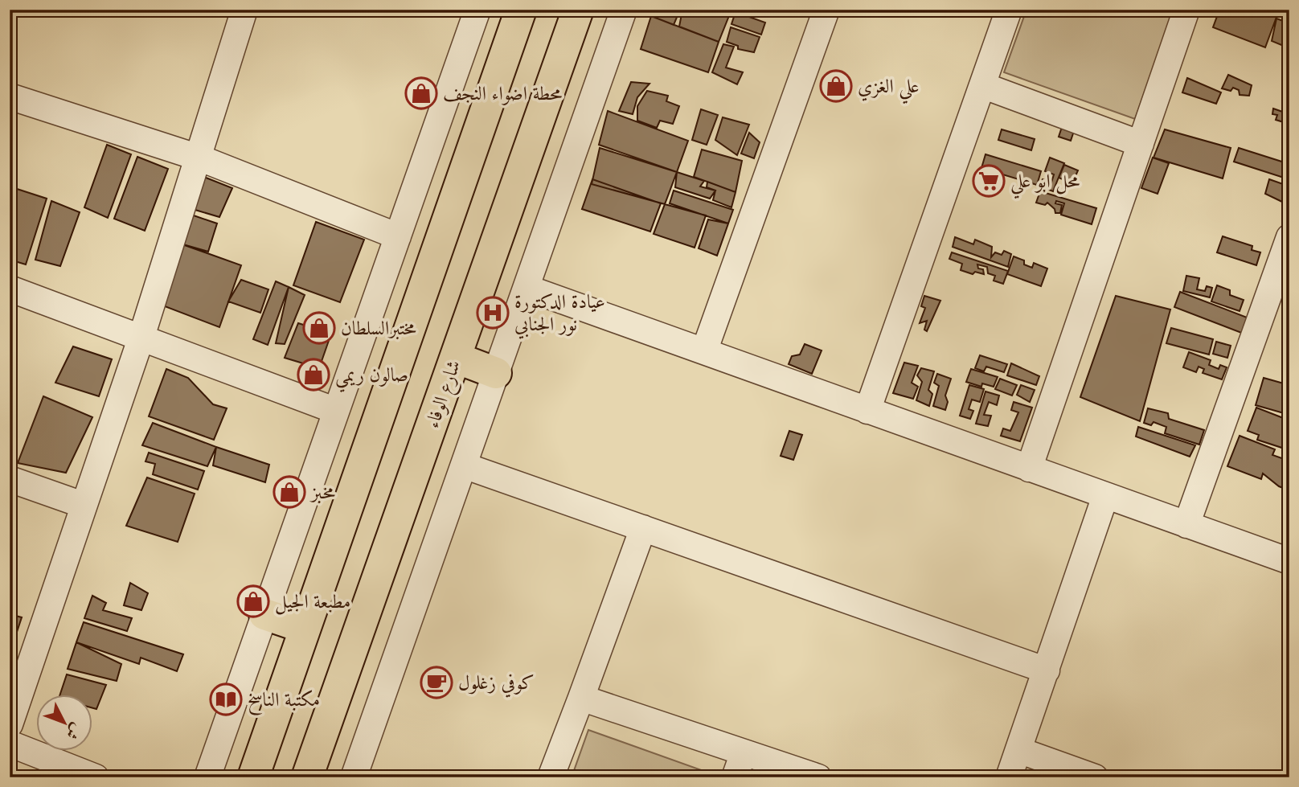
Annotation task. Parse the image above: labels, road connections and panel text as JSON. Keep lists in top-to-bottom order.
{
  "streets": {
    "main road": ["شارع الوفاء"]
  },
  "places": {
    "shop": [
      "علي الغزي",
      "محطة اضواء النجف",
      "مختبرالسلطان",
      "صالون ريمي",
      "مخبز",
      "مطبعة الجيل"
    ],
    "supermarket": ["محل ابو علي"],
    "hospital": ["عيادة الدكتورة نور الجنابي"],
    "cafe": ["كوفي زغلول"],
    "library": ["مكتبة الناسخ"]
  },
  "north": "bottom right"
}
